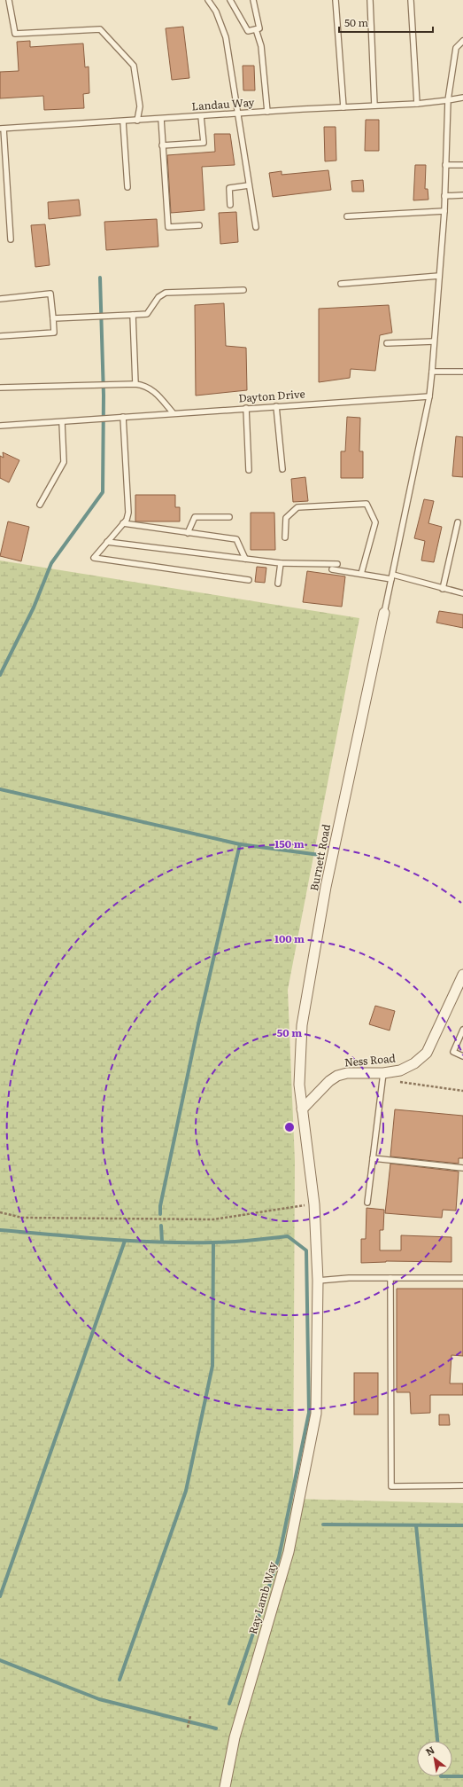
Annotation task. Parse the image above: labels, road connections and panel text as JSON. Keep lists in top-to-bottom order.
{
  "streets": {
    "street": ["Burnett Road", "Ness Road", "Ray Lamb Way"],
    "lane": ["Landau Way", "Dayton Drive"]
  },
  "crossings": [
    ["Burnett Road", "Ness Road"],
    ["Burnett Road", "Ray Lamb Way"]
  ],
  "scale_bar": "50 m",
  "north": "top left",
  "rings": ["150 m", "100 m", "50 m"]
}
